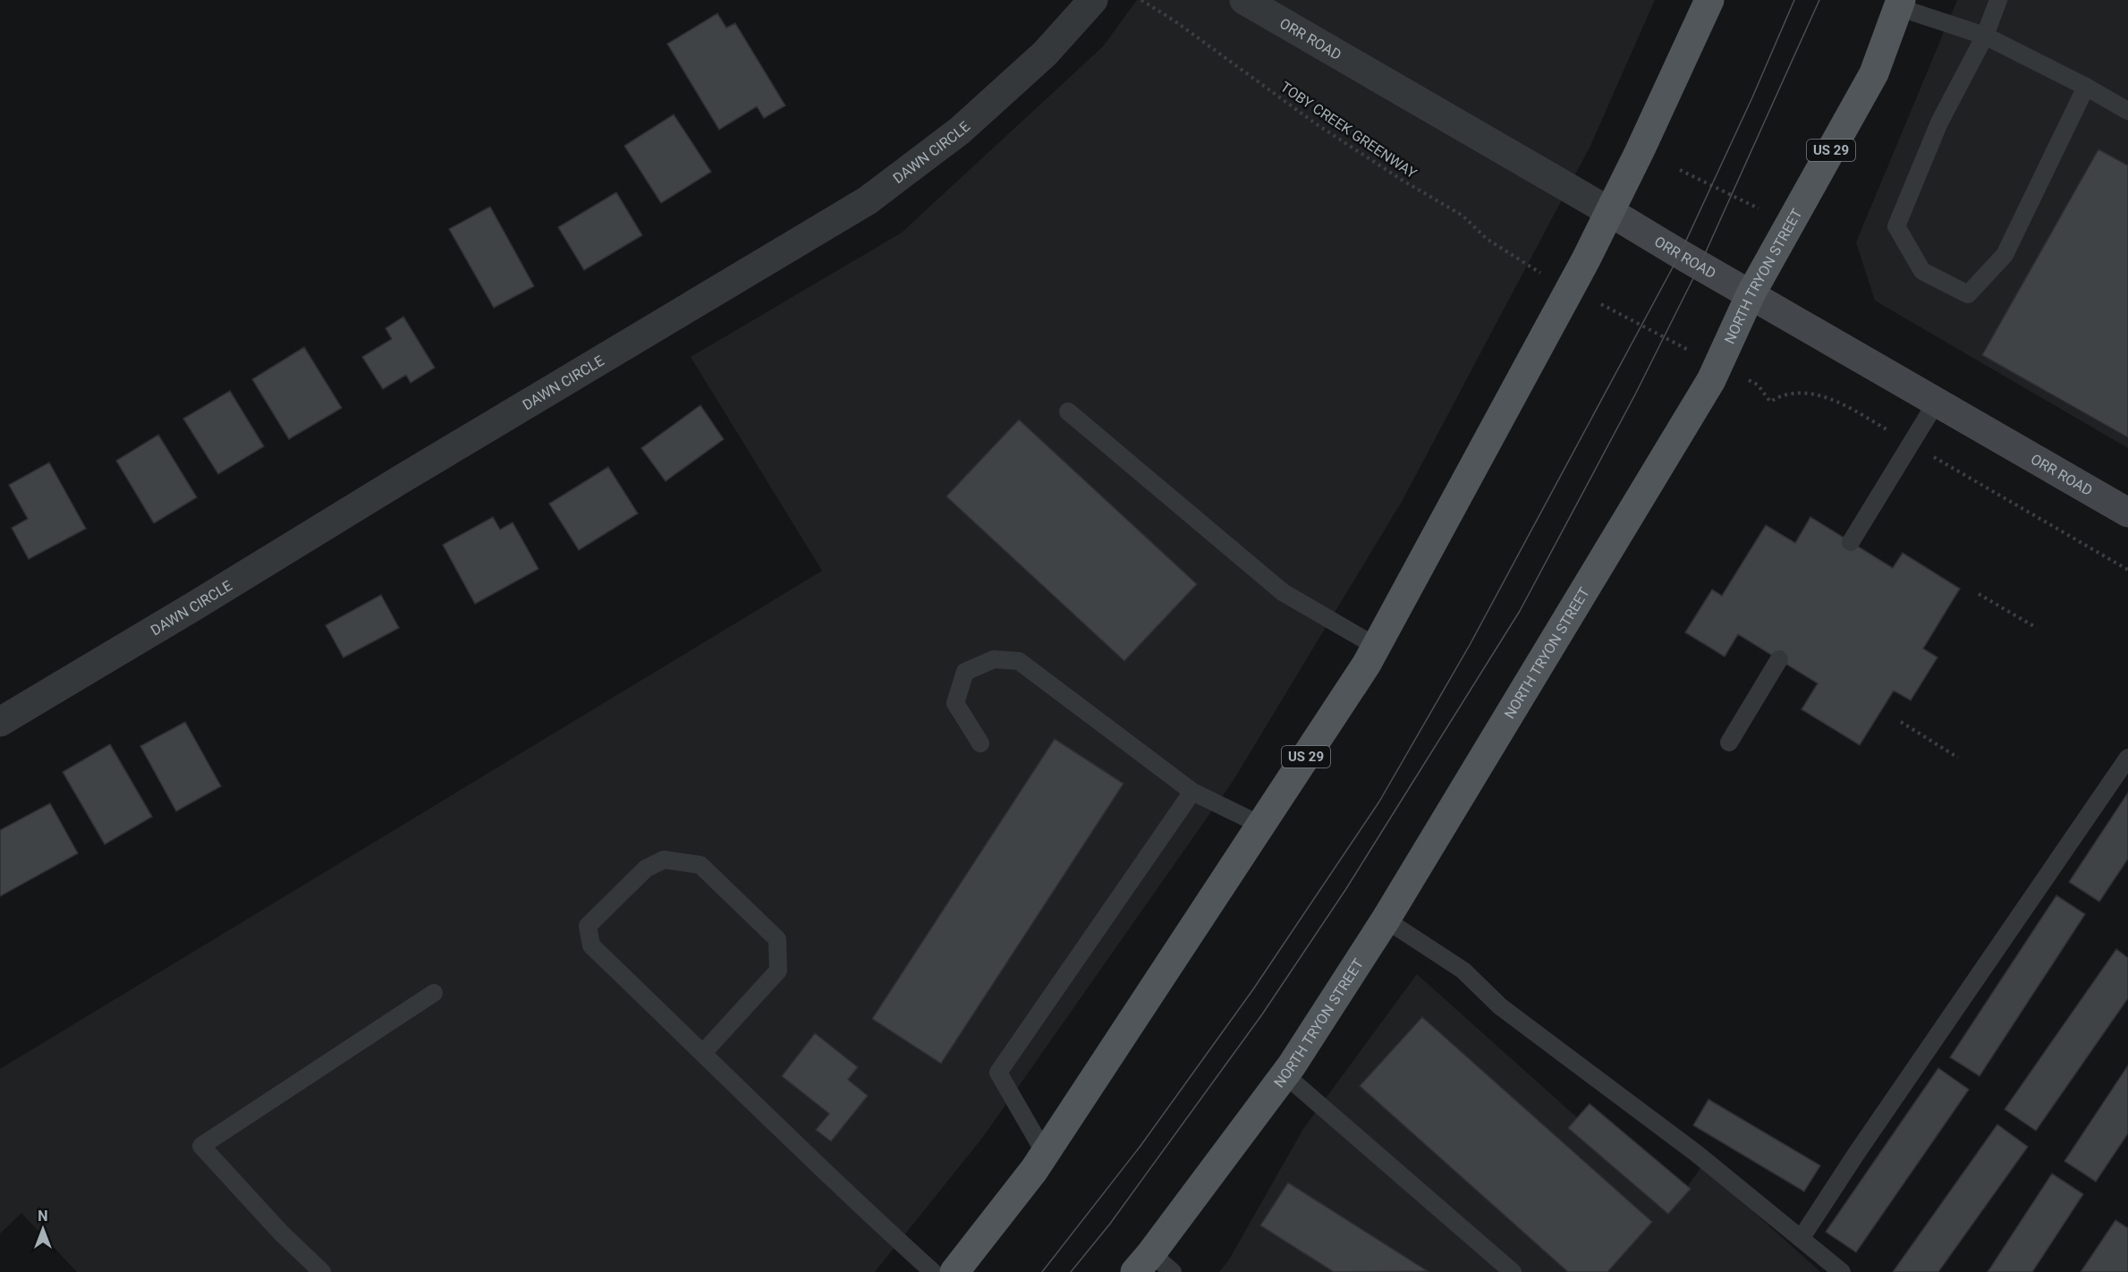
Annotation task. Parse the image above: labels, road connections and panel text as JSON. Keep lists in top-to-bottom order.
{
  "streets": {
    "main road": ["US 29", "NORTH TRYON STREET"],
    "street": ["ORR ROAD", "DAWN CIRCLE"],
    "path": ["TOBY CREEK GREENWAY"]
  },
  "crossings": [
    ["ORR ROAD", "US 29"],
    ["ORR ROAD", "NORTH TRYON STREET"]
  ],
  "north": "top"
}
